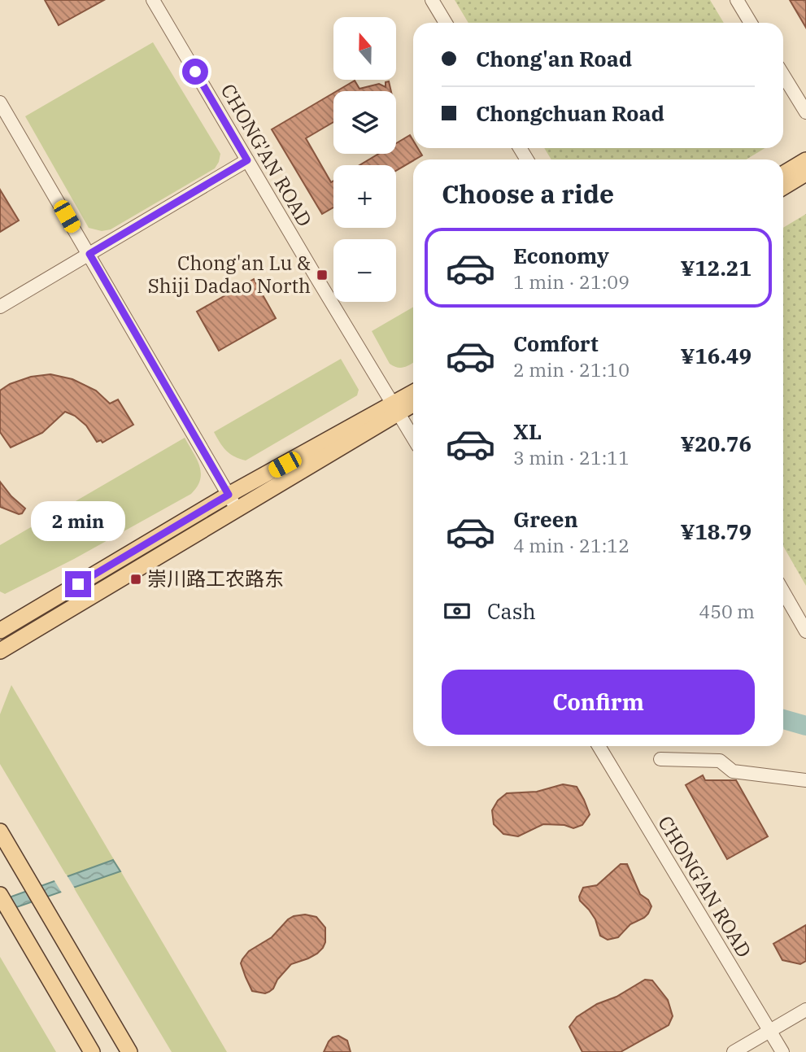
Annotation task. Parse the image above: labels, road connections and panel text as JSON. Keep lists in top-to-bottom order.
{
  "streets": {
    "street": ["CHONG'AN ROAD"]
  },
  "places": {
    "transit": ["Chong'an Lu & Shiji Dadao North", "崇川路工农路东"]
  },
  "north": "top",
  "page": {
    "map_buttons": ["+", "−"],
    "banner": ["Chong'an Road", "Chongchuan Road"],
    "heading": "Choose a ride",
    "list": [
      {
        "name": "Economy",
        "note": "1 min · 21:09",
        "value": "¥12.21"
      },
      {
        "name": "Comfort",
        "note": "2 min · 21:10",
        "value": "¥16.49"
      },
      {
        "name": "XL",
        "note": "3 min · 21:11",
        "value": "¥20.76"
      },
      {
        "name": "Green",
        "note": "4 min · 21:12",
        "value": "¥18.79"
      }
    ],
    "bubble": "2 min",
    "pay": ["Cash", "450 m"],
    "buttons": "Confirm"
  }
}
